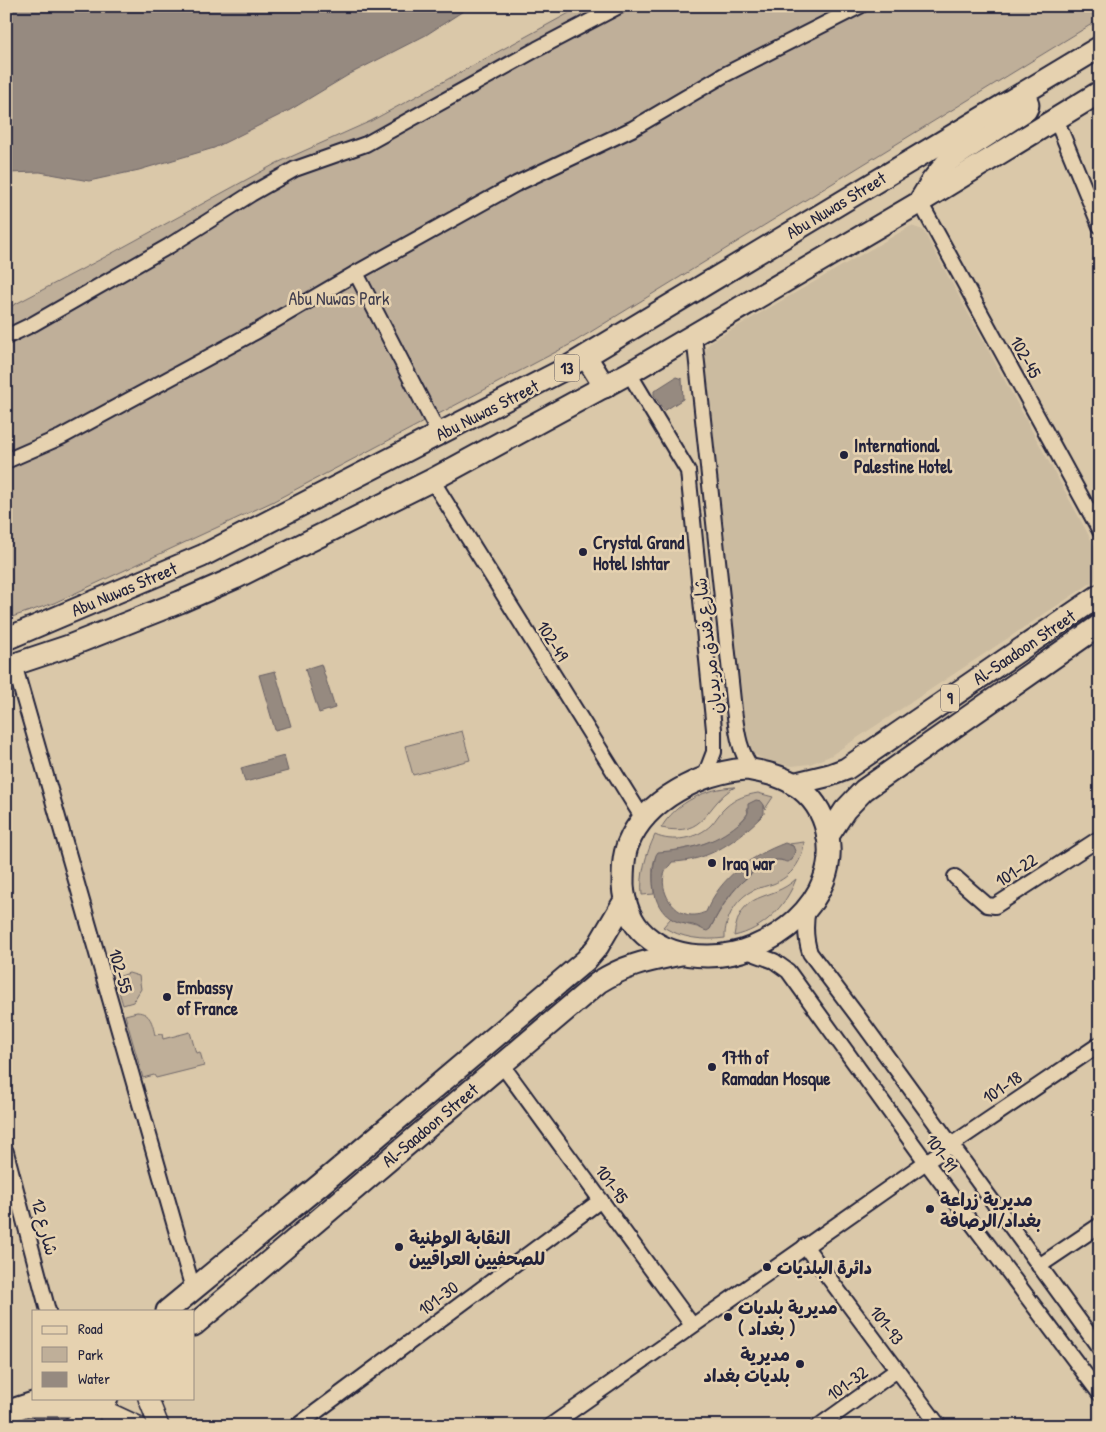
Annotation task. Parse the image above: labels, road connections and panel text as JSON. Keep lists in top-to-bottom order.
{
  "streets": {
    "main road": [
      "Abu Nuwas Street",
      "13",
      "Al-Saadoon Street",
      "9"
    ],
    "street": [
      "102-45",
      "102-49",
      "شارع فندق مريديان",
      "101-22",
      "102-55",
      "101-18",
      "101-91",
      "101-95",
      "شارع 12",
      "101-30",
      "101-93",
      "101-32"
    ]
  },
  "crossings": [
    ["Abu Nuwas Street", "102-45"],
    ["Abu Nuwas Street", "102-49"],
    ["Abu Nuwas Street", "شارع فندق مريديان"],
    ["Abu Nuwas Street", "102-55"],
    ["Al-Saadoon Street", "102-55"],
    ["Al-Saadoon Street", "101-95"],
    ["101-18", "101-91"],
    ["101-18", "101-95"],
    ["101-18", "101-93"],
    ["101-95", "101-30"],
    ["101-93", "101-32"]
  ],
  "parks": ["Abu Nuwas Park"],
  "places": [
    "International Palestine Hotel",
    "Crystal Grand Hotel Ishtar",
    "Iraq war",
    "Embassy of France",
    "17th of Ramadan Mosque",
    "مديرية زراعة بغداد/الرصافة",
    "النقابة الوطنية للصحفيين العراقيين",
    "دائرة البلديات",
    "مديرية بلديات ( بغداد )",
    "مديرية بلديات بغداد"
  ],
  "legend": ["Road", "Park", "Water"]
}
